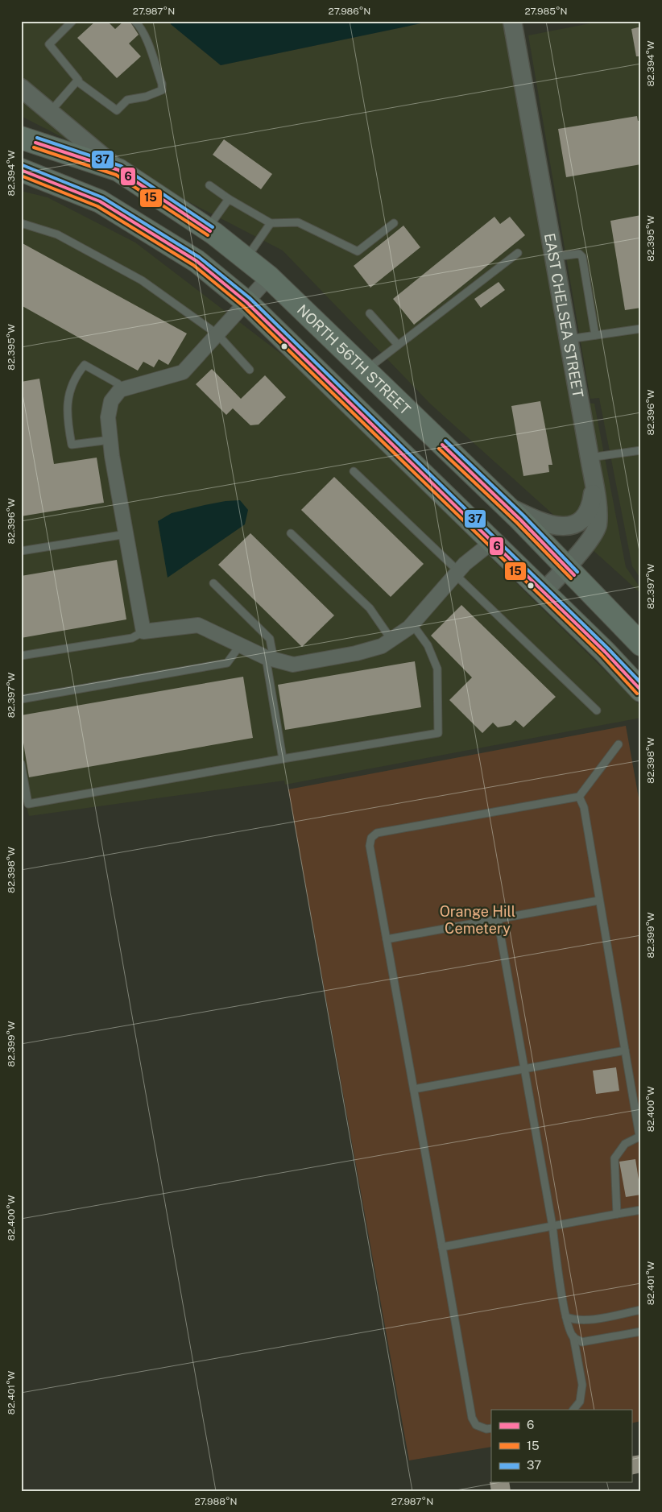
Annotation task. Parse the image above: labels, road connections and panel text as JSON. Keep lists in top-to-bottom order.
{
  "streets": {
    "main road": ["NORTH 56TH STREET"],
    "street": ["EAST CHELSEA STREET"]
  },
  "crossings": [
    ["EAST CHELSEA STREET", "NORTH 56TH STREET"]
  ],
  "parks": ["Orange Hill Cemetery"],
  "lines": ["transit line 37", "transit line 6", "transit line 15"],
  "legend": ["6", "15", "37"],
  "coordinates": [
    "27.987°N",
    "27.986°N",
    "27.985°N",
    "82.394°W",
    "82.395°W",
    "82.396°W",
    "82.397°W",
    "82.398°W",
    "82.399°W",
    "82.400°W",
    "82.401°W",
    "27.988°N"
  ]
}
